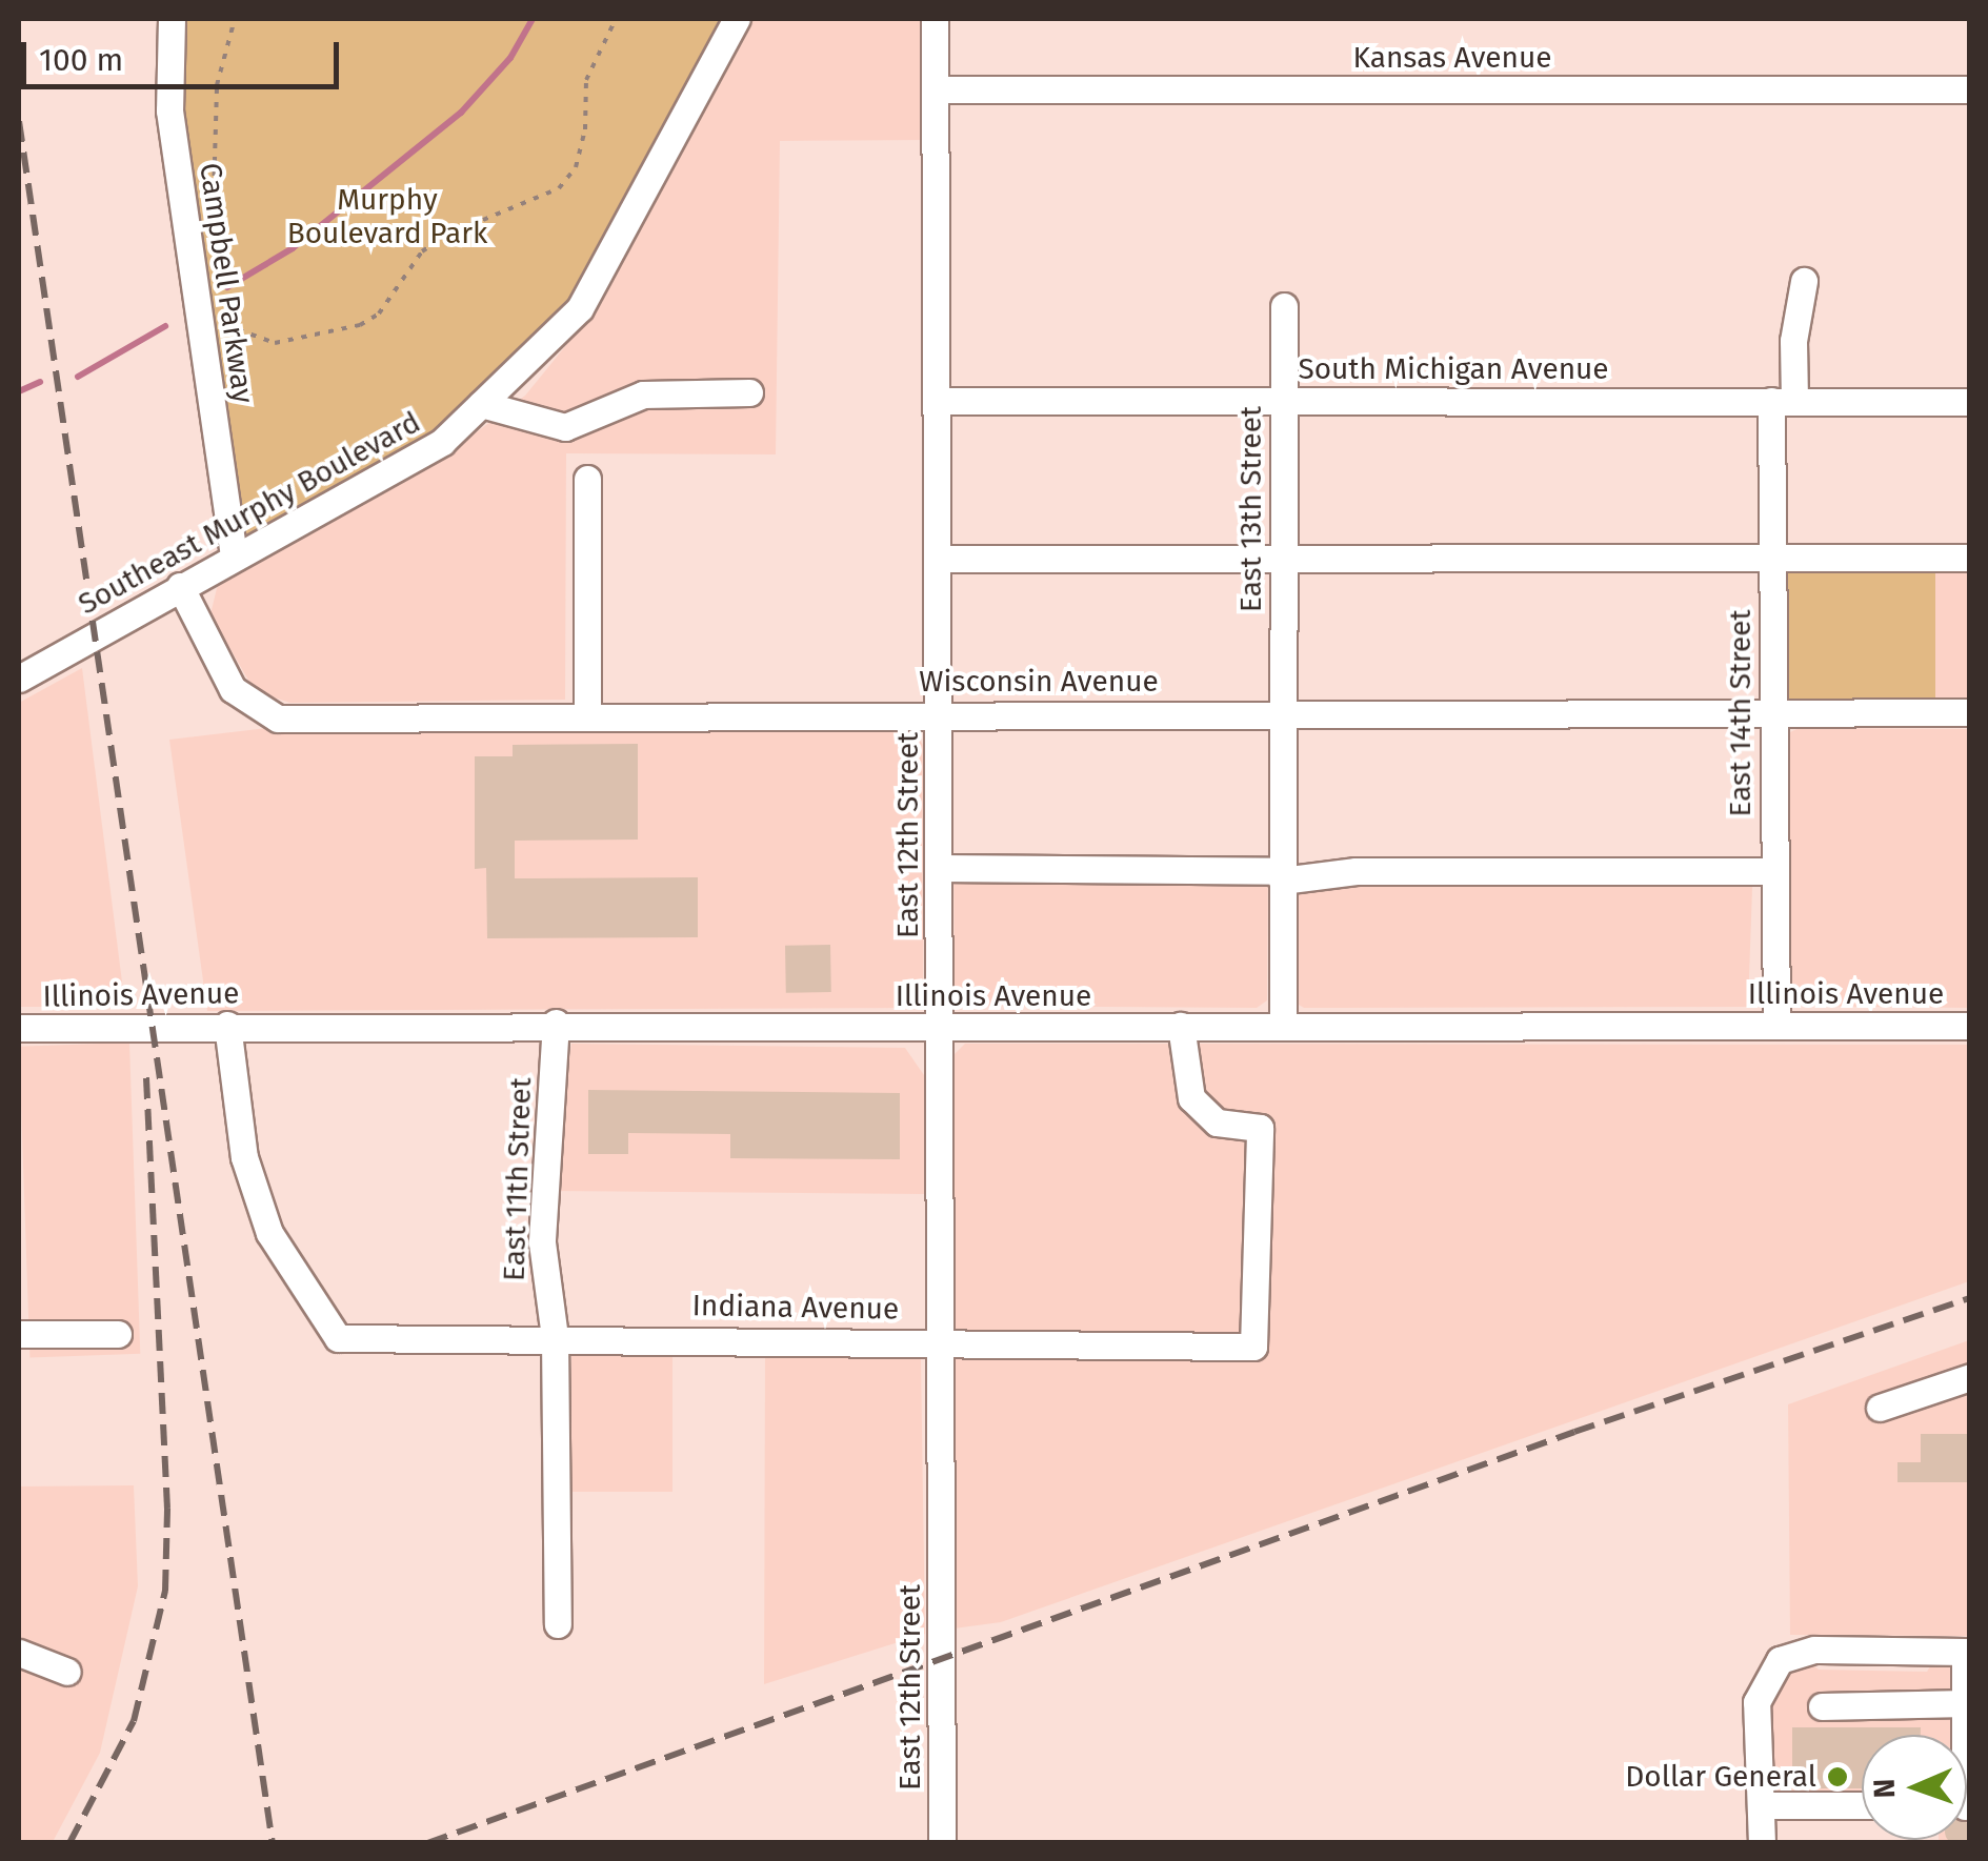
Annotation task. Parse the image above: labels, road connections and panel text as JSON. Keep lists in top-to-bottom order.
{
  "streets": {
    "street": [
      "Kansas Avenue",
      "Campbell Parkway",
      "South Michigan Avenue",
      "East 13th Street",
      "Southeast Murphy Boulevard",
      "Wisconsin Avenue",
      "East 14th Street",
      "East 12th Street",
      "Illinois Avenue",
      "East 11th Street",
      "Indiana Avenue"
    ]
  },
  "crossings": [
    ["Kansas Avenue", "East 12th Street"],
    ["Campbell Parkway", "Southeast Murphy Boulevard"],
    ["South Michigan Avenue", "East 13th Street"],
    ["South Michigan Avenue", "East 14th Street"],
    ["South Michigan Avenue", "East 12th Street"],
    ["East 13th Street", "Wisconsin Avenue"],
    ["East 13th Street", "Illinois Avenue"],
    ["Southeast Murphy Boulevard", "Wisconsin Avenue"],
    ["Wisconsin Avenue", "East 14th Street"],
    ["Wisconsin Avenue", "East 12th Street"],
    ["East 14th Street", "Illinois Avenue"],
    ["East 12th Street", "Illinois Avenue"],
    ["East 12th Street", "Indiana Avenue"],
    ["Illinois Avenue", "East 11th Street"],
    ["Illinois Avenue", "Indiana Avenue"],
    ["East 11th Street", "Indiana Avenue"]
  ],
  "parks": ["Murphy Boulevard Park"],
  "places": ["Dollar General"],
  "scale_bar": "100 m",
  "north": "left"
}
